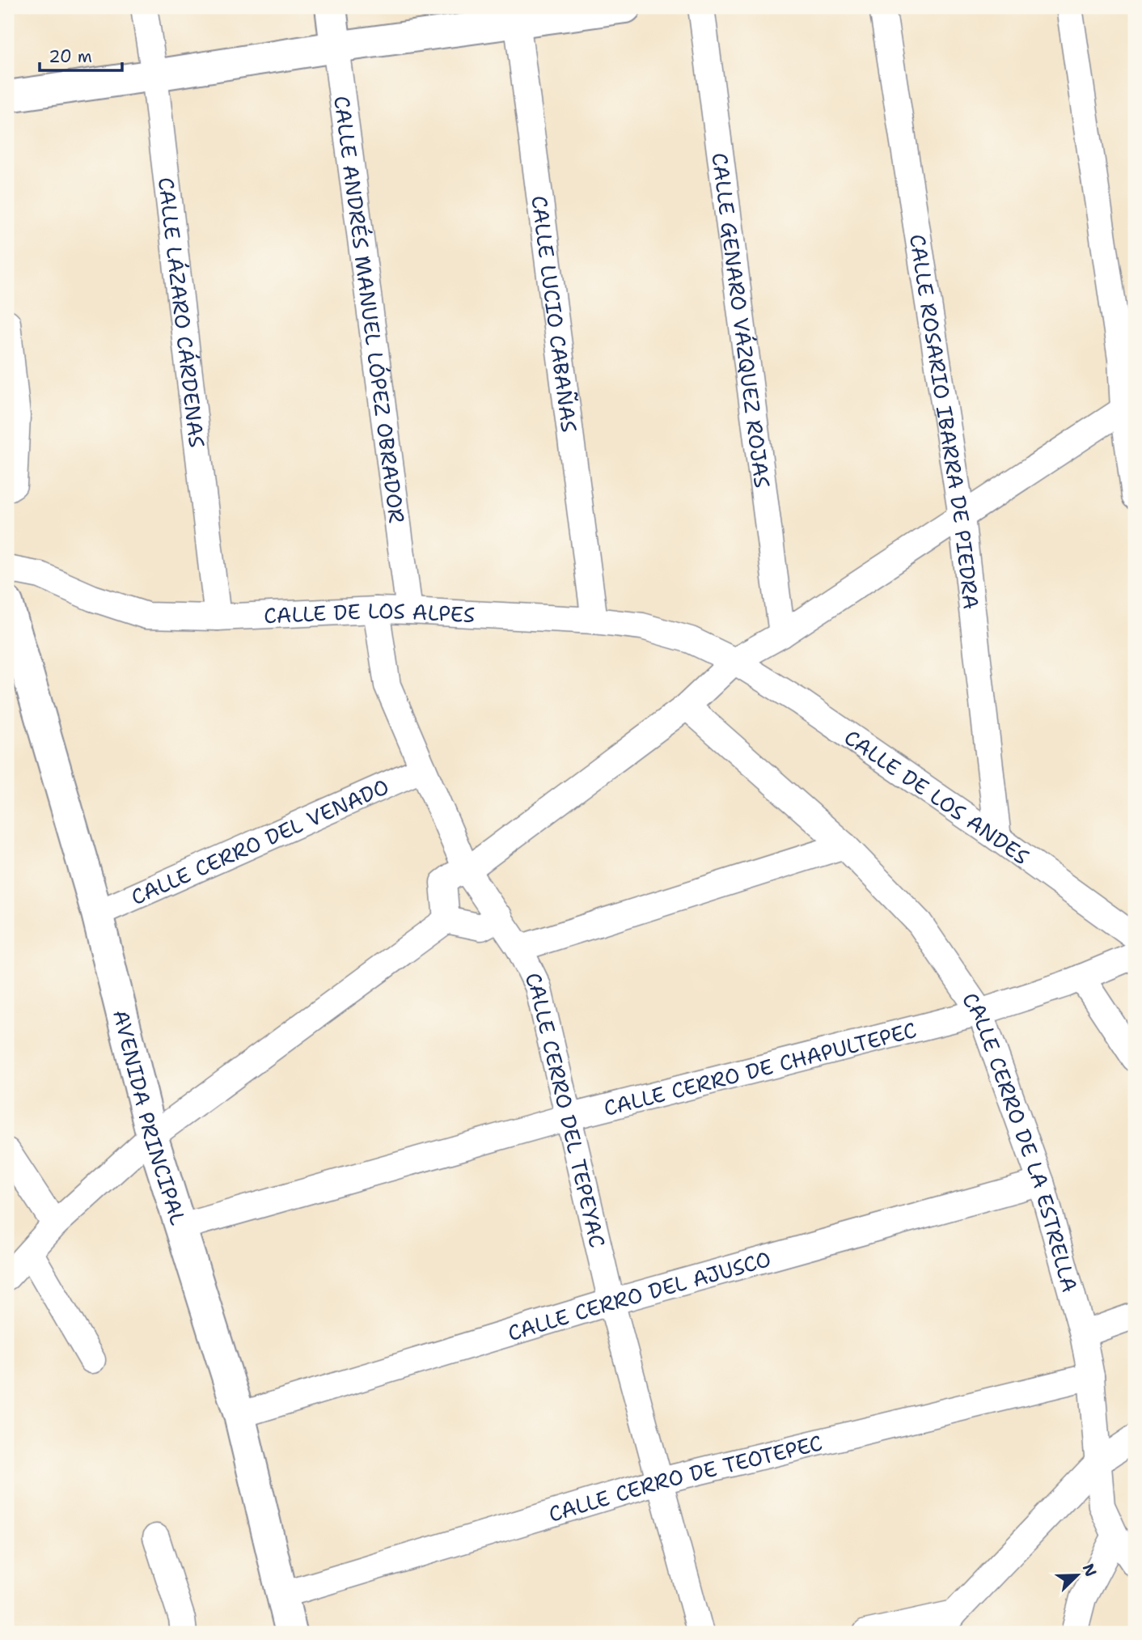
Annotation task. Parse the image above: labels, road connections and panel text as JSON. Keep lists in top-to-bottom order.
{
  "streets": {
    "street": [
      "CALLE ANDRÉS MANUEL LÓPEZ OBRADOR",
      "CALLE LÁZARO CÁRDENAS",
      "CALLE LUCIO CABAÑAS",
      "CALLE GENARO VÁZQUEZ ROJAS",
      "CALLE ROSARIO IBARRA DE PIEDRA",
      "CALLE DE LOS ALPES",
      "CALLE DE LOS ANDES",
      "CALLE CERRO DEL VENADO",
      "CALLE CERRO DE CHAPULTEPEC",
      "CALLE CERRO DEL TEPEYAC",
      "AVENIDA PRINCIPAL",
      "CALLE CERRO DE LA ESTRELLA",
      "CALLE CERRO DEL AJUSCO",
      "CALLE CERRO DE TEOTEPEC"
    ]
  },
  "crossings": [
    ["CALLE ANDRÉS MANUEL LÓPEZ OBRADOR", "CALLE DE LOS ALPES"],
    ["CALLE LÁZARO CÁRDENAS", "CALLE DE LOS ALPES"],
    ["CALLE LUCIO CABAÑAS", "CALLE DE LOS ALPES"],
    ["CALLE ROSARIO IBARRA DE PIEDRA", "CALLE DE LOS ANDES"],
    ["CALLE DE LOS ALPES", "CALLE DE LOS ANDES"],
    ["CALLE DE LOS ALPES", "CALLE CERRO DEL TEPEYAC"],
    ["CALLE CERRO DEL VENADO", "CALLE CERRO DEL TEPEYAC"],
    ["CALLE CERRO DEL VENADO", "AVENIDA PRINCIPAL"],
    ["CALLE CERRO DE CHAPULTEPEC", "CALLE CERRO DEL TEPEYAC"],
    ["CALLE CERRO DE CHAPULTEPEC", "AVENIDA PRINCIPAL"],
    ["CALLE CERRO DE CHAPULTEPEC", "CALLE CERRO DE LA ESTRELLA"],
    ["CALLE CERRO DEL TEPEYAC", "CALLE CERRO DEL AJUSCO"],
    ["CALLE CERRO DEL TEPEYAC", "CALLE CERRO DE TEOTEPEC"],
    ["AVENIDA PRINCIPAL", "CALLE CERRO DEL AJUSCO"],
    ["AVENIDA PRINCIPAL", "CALLE CERRO DE TEOTEPEC"],
    ["CALLE CERRO DE LA ESTRELLA", "CALLE CERRO DEL AJUSCO"],
    ["CALLE CERRO DE LA ESTRELLA", "CALLE CERRO DE TEOTEPEC"]
  ],
  "scale_bar": "20 m",
  "north": "top right"
}
